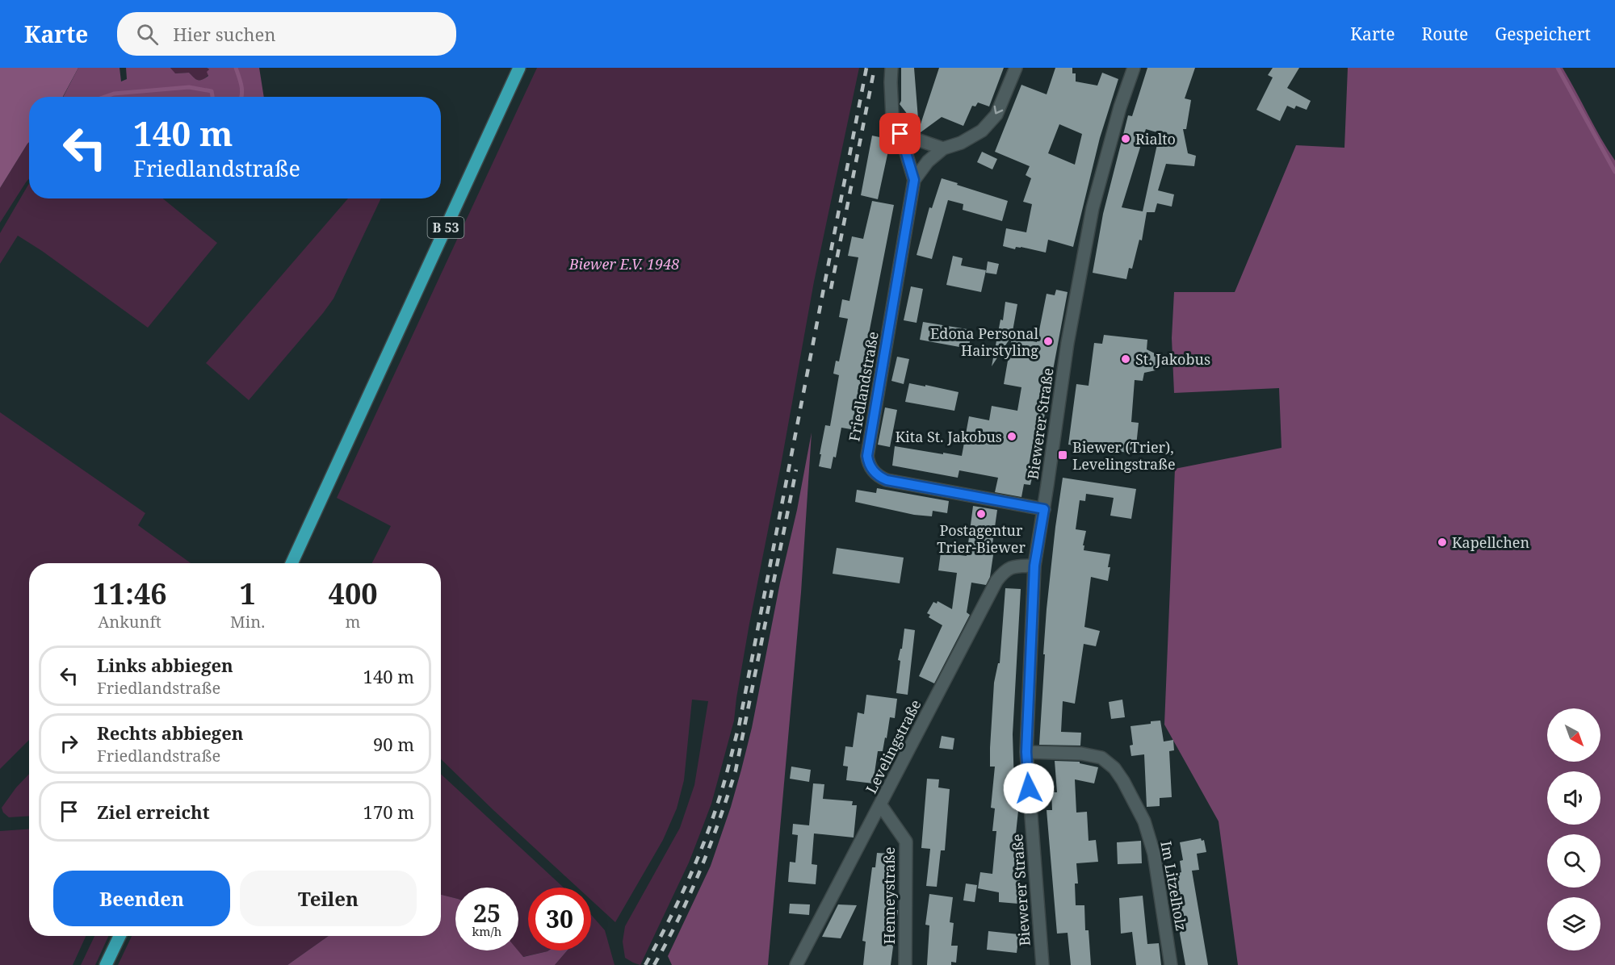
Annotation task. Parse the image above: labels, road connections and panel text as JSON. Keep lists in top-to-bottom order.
{
  "streets": {
    "main road": ["B 53"],
    "street": [
      "Friedlandstraße",
      "Biewerer Straße",
      "Levelingstraße",
      "Im Litzelholz",
      "Henneystraße"
    ]
  },
  "crossings": [
    ["Friedlandstraße", "Biewerer Straße"],
    ["Biewerer Straße", "Levelingstraße"],
    ["Biewerer Straße", "Im Litzelholz"],
    ["Levelingstraße", "Henneystraße"]
  ],
  "parks": ["Biewer E.V. 1948"],
  "places": {
    "other": [
      "Rialto",
      "Edona Personal Hairstyling",
      "St. Jakobus",
      "Kita St. Jakobus",
      "Postagentur Trier-Biewer",
      "Kapellchen"
    ],
    "transit": ["Biewer (Trier), Levelingstraße"]
  },
  "north": "bottom right",
  "page": {
    "header": "Karte",
    "search": "Hier suchen",
    "nav": ["Karte", "Route", "Gespeichert"],
    "turn": ["140 m", "Friedlandstraße"],
    "eta": [
      "11:46",
      "Ankunft",
      "1",
      "Min.",
      "400",
      "m"
    ],
    "list": [
      {
        "name": "Links abbiegen",
        "note": "Friedlandstraße",
        "value": "140 m"
      },
      {
        "name": "Rechts abbiegen",
        "note": "Friedlandstraße",
        "value": "90 m"
      },
      {
        "name": "Ziel erreicht",
        "value": "170 m"
      }
    ],
    "buttons": ["Beenden", "Teilen"],
    "speed": "25 km/h",
    "limit": "30"
  }
}
